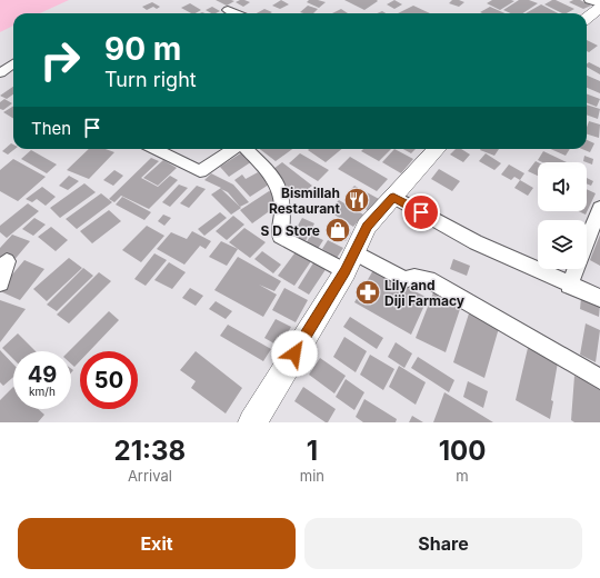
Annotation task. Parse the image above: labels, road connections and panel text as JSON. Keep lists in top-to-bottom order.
{
  "places": {
    "restaurant": ["Bismillah Restaurant"],
    "shop": ["S D Store"],
    "pharmacy": ["Lily and Diji Farmacy"]
  },
  "page": {
    "turn": ["90 m", "Turn right"],
    "then": "Then",
    "speed": "49 km/h",
    "limit": "50",
    "eta": [
      "21:38",
      "Arrival",
      "1",
      "min",
      "100",
      "m"
    ],
    "buttons": ["Exit", "Share"]
  }
}
